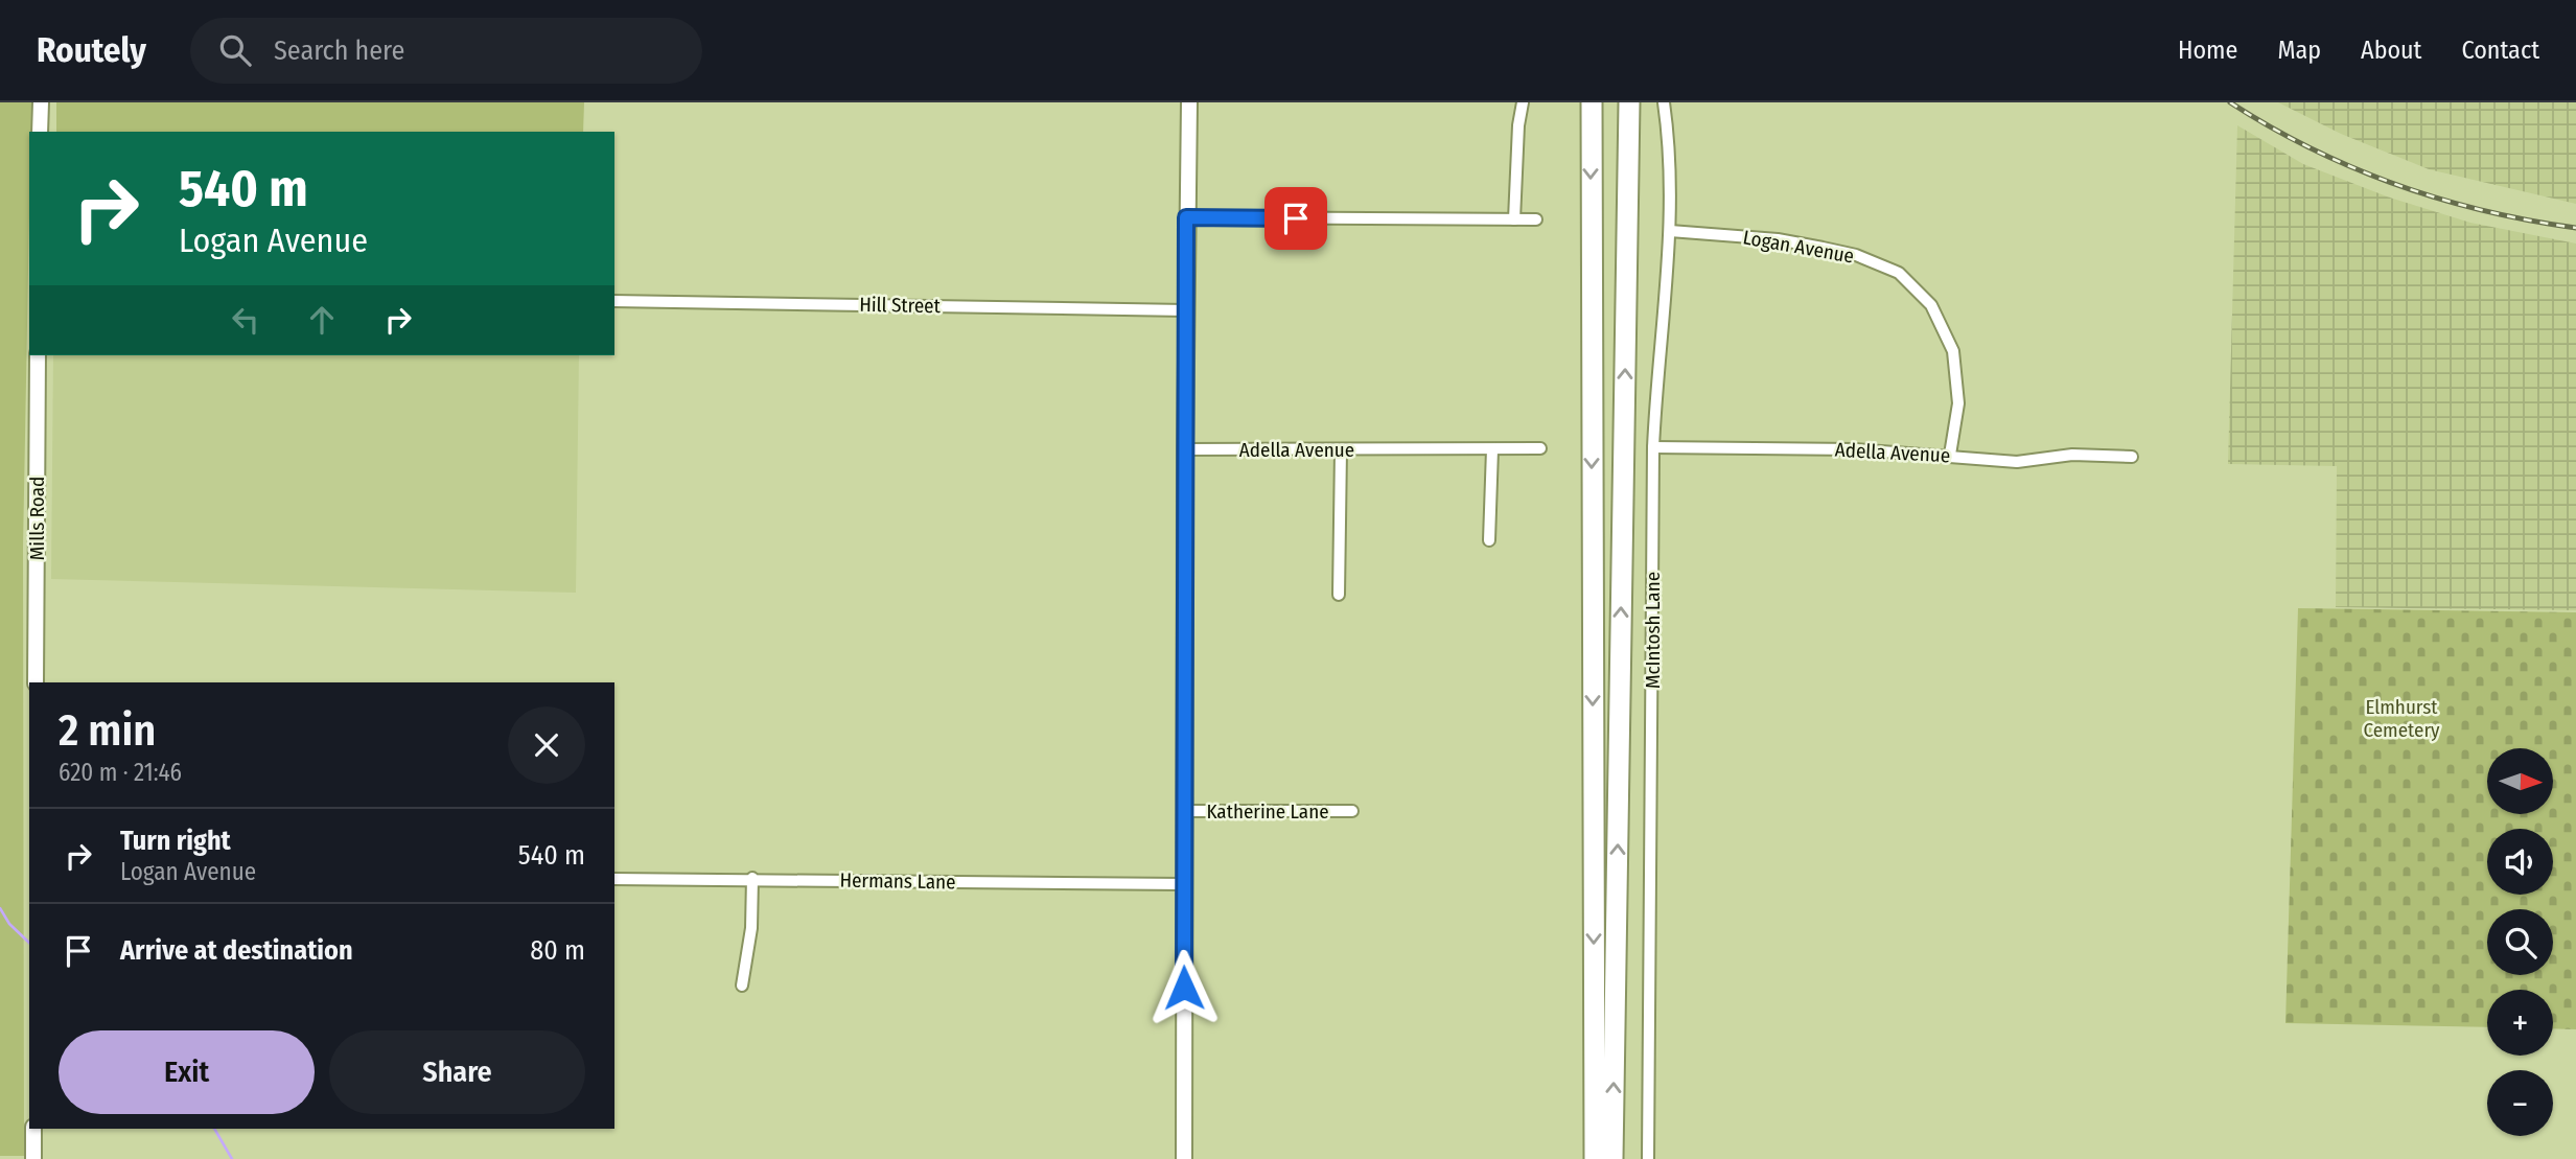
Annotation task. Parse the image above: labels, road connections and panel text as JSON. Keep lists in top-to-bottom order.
{
  "streets": {
    "street": [
      "Logan Avenue",
      "Hill Street",
      "Adella Avenue",
      "Mills Road",
      "McIntosh Lane",
      "Katherine Lane",
      "Hermans Lane"
    ]
  },
  "crossings": [
    ["Logan Avenue", "Adella Avenue"],
    ["Logan Avenue", "McIntosh Lane"],
    ["Adella Avenue", "McIntosh Lane"]
  ],
  "parks": ["Elmhurst Cemetery"],
  "north": "right",
  "page": {
    "header": "Routely",
    "search": "Search here",
    "nav": [
      "Home",
      "Map",
      "About",
      "Contact"
    ],
    "turn": ["540 m", "Logan Avenue"],
    "heading": ["2 min", "620 m · 21:46"],
    "map_buttons": ["+", "−"],
    "list": [
      {
        "name": "Turn right",
        "note": "Logan Avenue",
        "value": "540 m"
      },
      {
        "name": "Arrive at destination",
        "value": "80 m"
      }
    ],
    "buttons": ["Exit", "Share"]
  }
}
